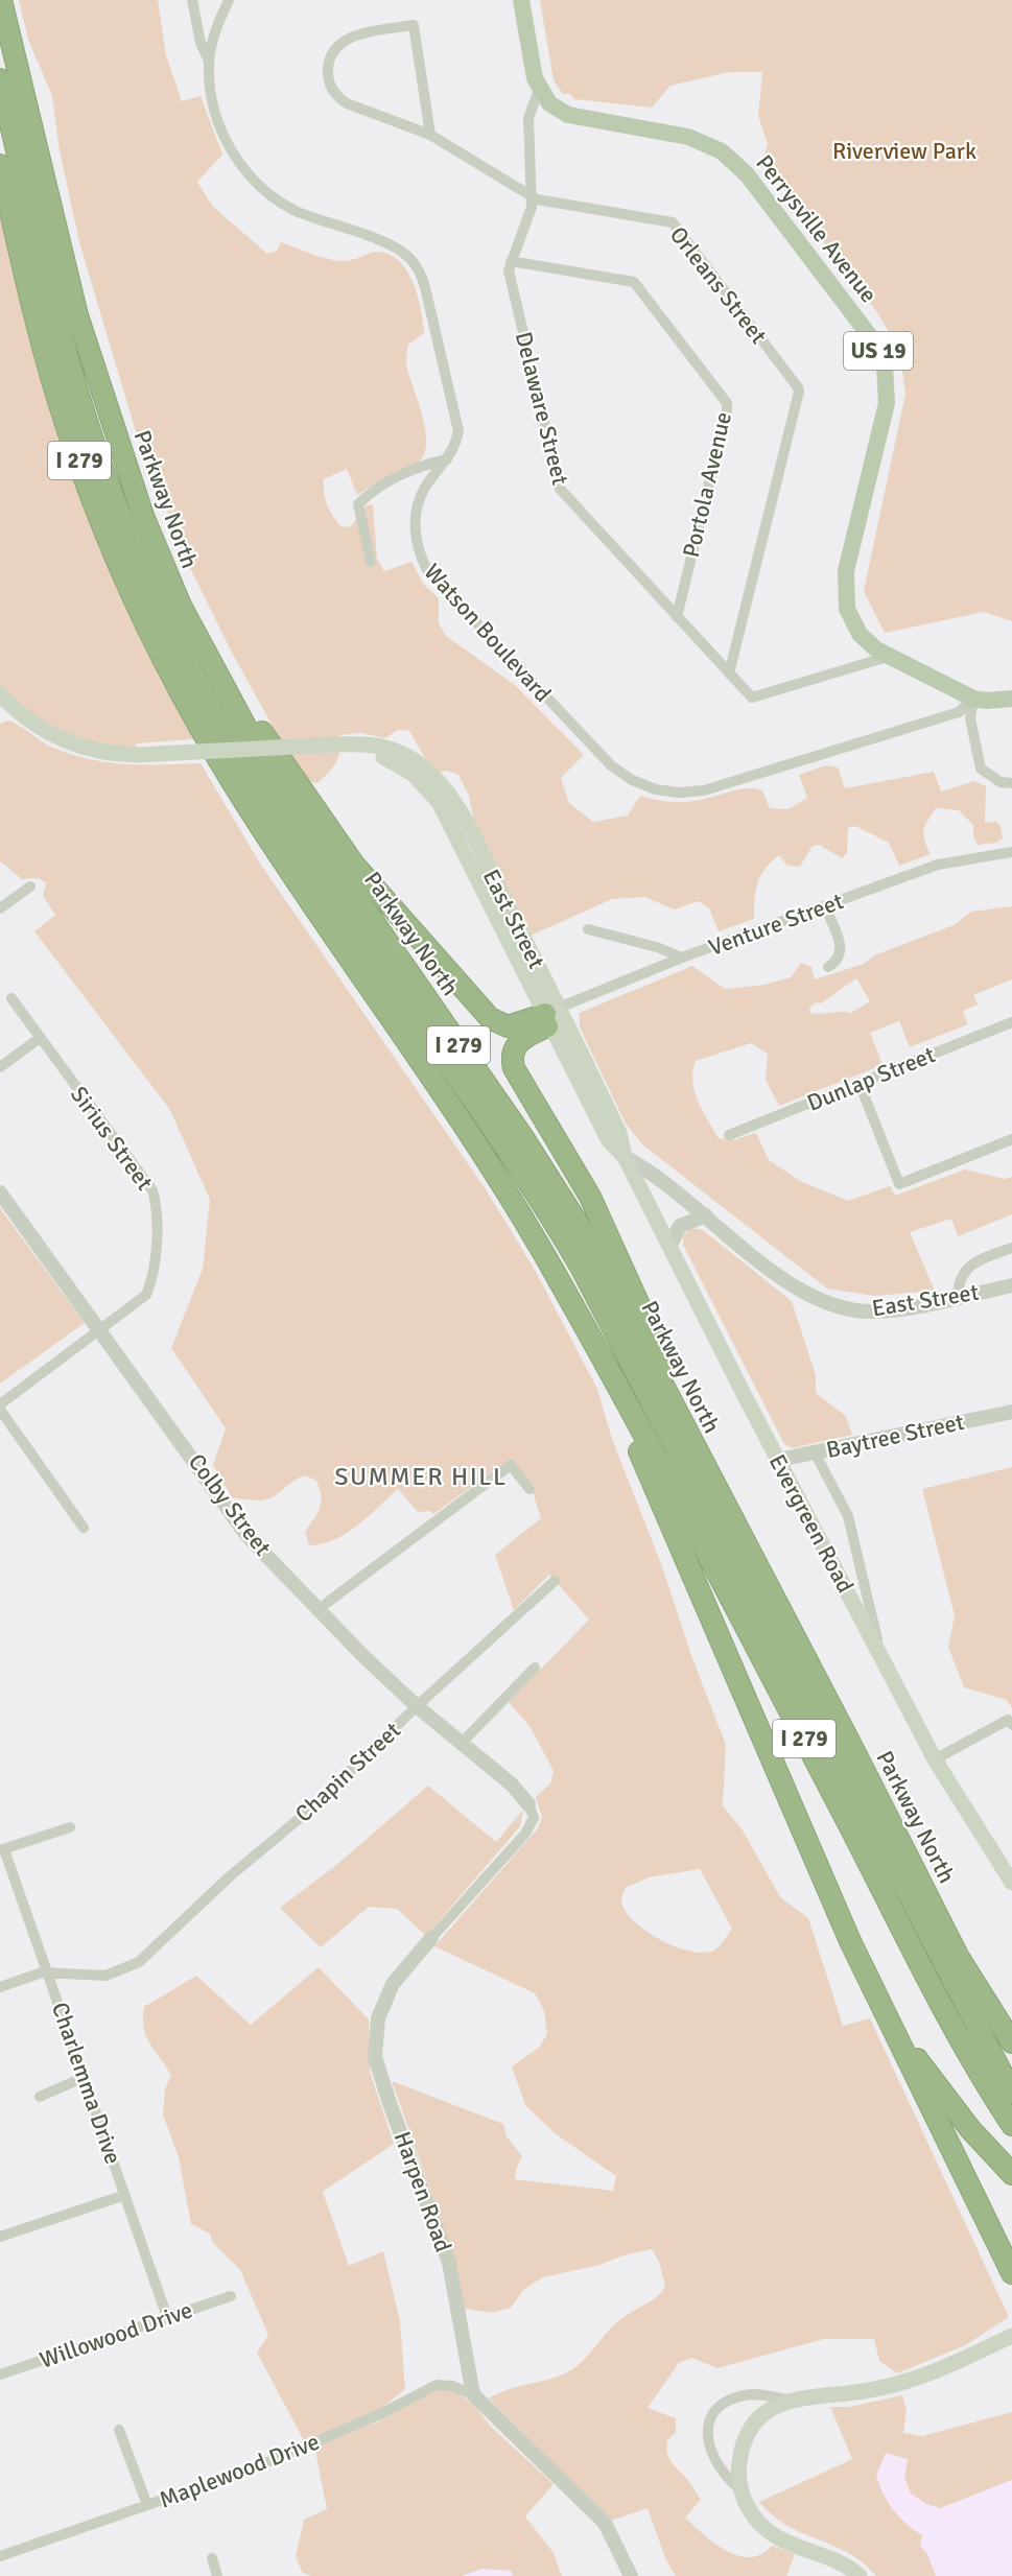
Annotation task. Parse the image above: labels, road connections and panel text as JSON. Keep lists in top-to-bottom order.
{
  "streets": {
    "highway": ["I 279", "Parkway North"],
    "main road": [
      "Perrysville Avenue",
      "US 19",
      "East Street",
      "Evergreen Road"
    ],
    "street": [
      "Orleans Street",
      "Delaware Street",
      "Portola Avenue",
      "Watson Boulevard",
      "Venture Street",
      "Dunlap Street",
      "Sirius Street",
      "Baytree Street",
      "Colby Street",
      "Chapin Street",
      "Charlemma Drive",
      "Harpen Road",
      "Willowood Drive",
      "Maplewood Drive"
    ]
  },
  "crossings": [
    ["Perrysville Avenue", "Delaware Street"],
    ["Perrysville Avenue", "Watson Boulevard"],
    ["Orleans Street", "Delaware Street"],
    ["Delaware Street", "Portola Avenue"],
    ["East Street", "Venture Street"],
    ["East Street", "Evergreen Road"],
    ["Sirius Street", "Colby Street"],
    ["Baytree Street", "Evergreen Road"],
    ["Colby Street", "Chapin Street"],
    ["Colby Street", "Harpen Road"],
    ["Chapin Street", "Charlemma Drive"],
    ["Charlemma Drive", "Willowood Drive"],
    ["Harpen Road", "Maplewood Drive"]
  ],
  "districts": ["SUMMER HILL"],
  "parks": ["Riverview Park"]
}
